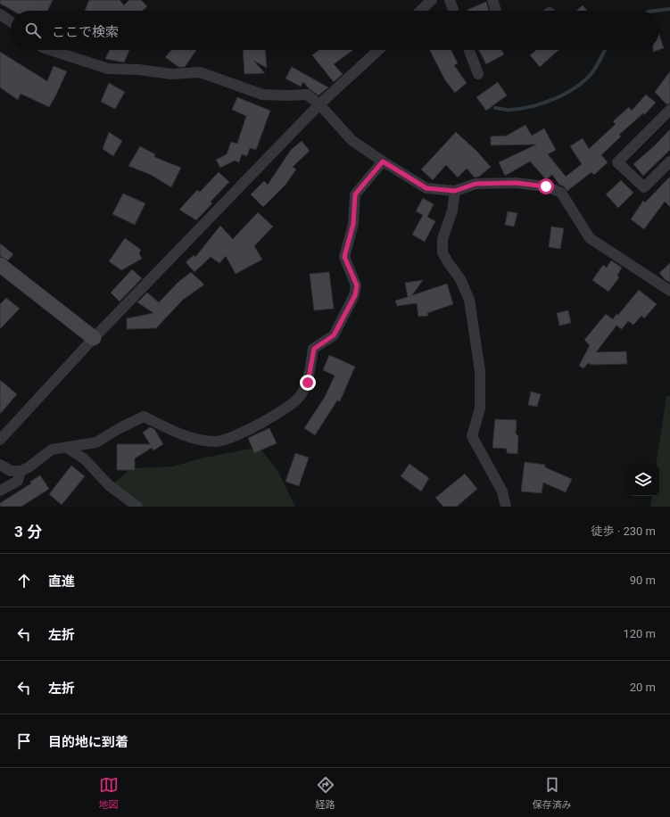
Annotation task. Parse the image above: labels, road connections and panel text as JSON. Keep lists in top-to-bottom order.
{
  "page": {
    "search": "ここで検索",
    "heading": ["3 分", "徒歩 · 230 m"],
    "list": [
      ["直進", "90 m"],
      ["左折", "120 m"],
      ["左折", "20 m"],
      "目的地に到着"
    ],
    "nav": ["地図", "経路", "保存済み"]
  }
}
